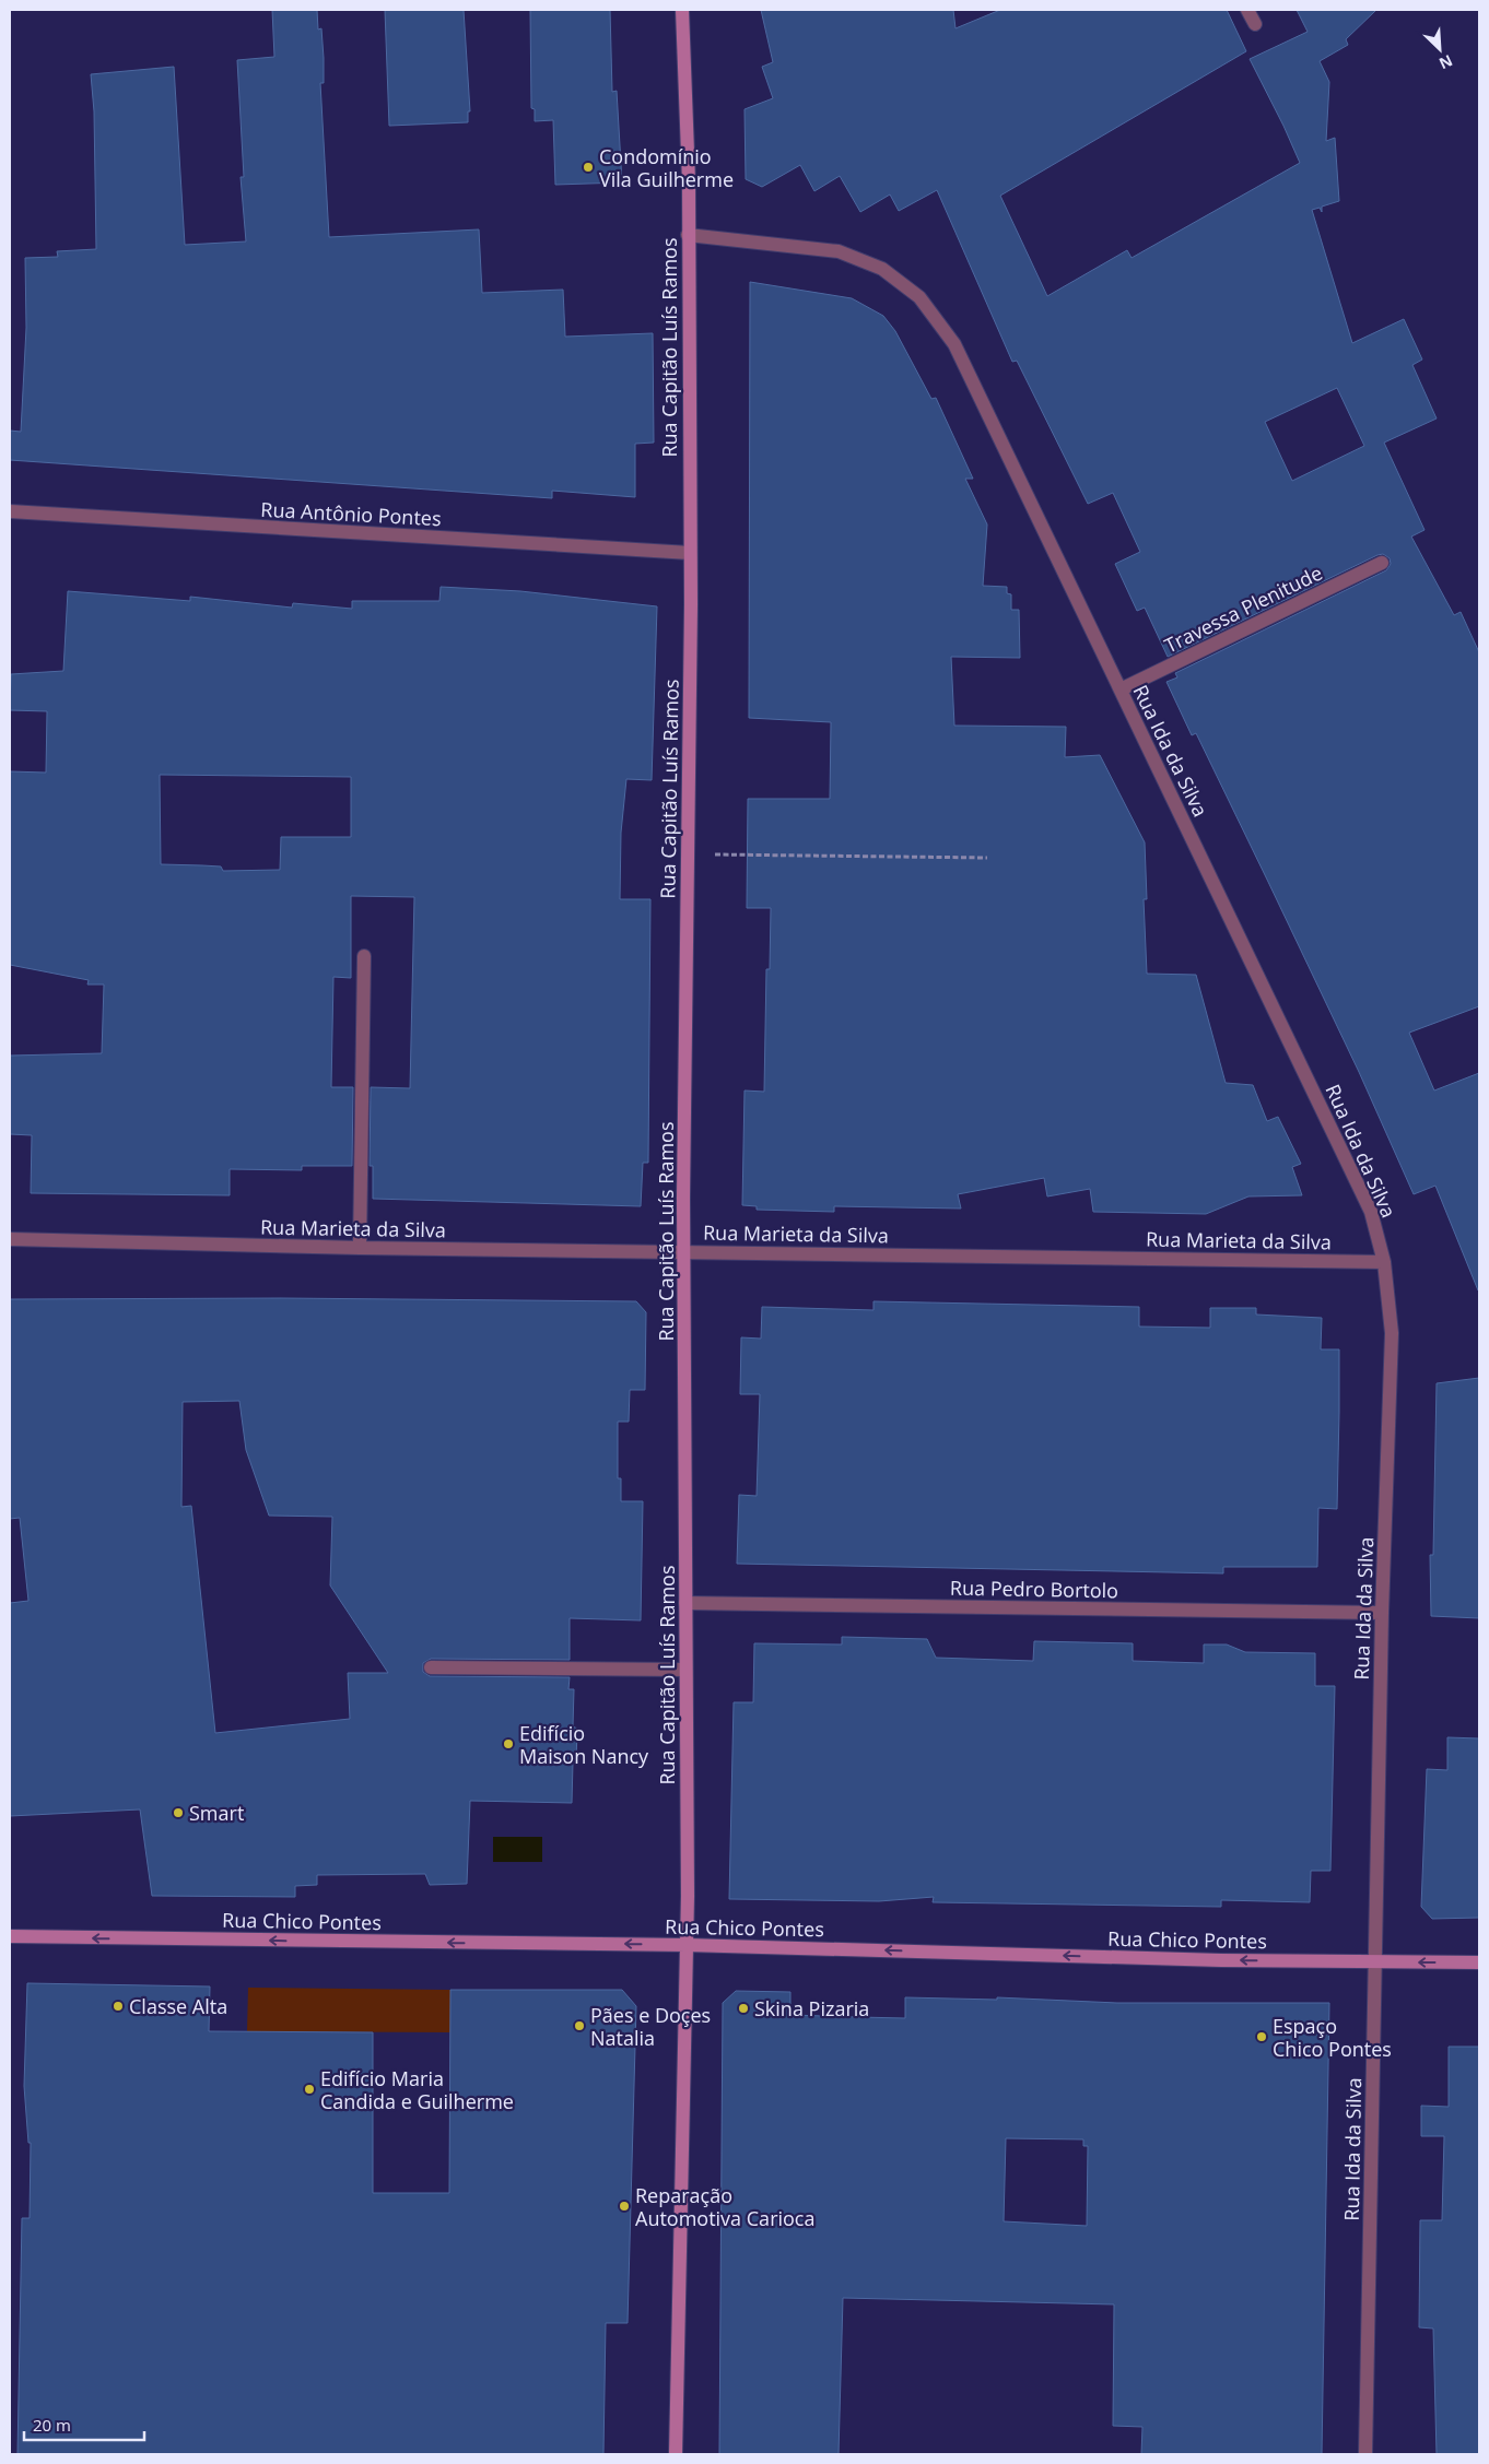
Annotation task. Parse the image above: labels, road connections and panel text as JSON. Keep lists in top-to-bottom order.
{
  "streets": {
    "street": [
      "Rua Capitão Luís Ramos",
      "Rua Antônio Pontes",
      "Travessa Plenitude",
      "Rua Ida da Silva",
      "Rua Marieta da Silva",
      "Rua Pedro Bortolo",
      "Rua Chico Pontes"
    ]
  },
  "crossings": [
    ["Rua Capitão Luís Ramos", "Rua Antônio Pontes"],
    ["Rua Capitão Luís Ramos", "Rua Ida da Silva"],
    ["Rua Capitão Luís Ramos", "Rua Marieta da Silva"],
    ["Rua Capitão Luís Ramos", "Rua Pedro Bortolo"],
    ["Rua Capitão Luís Ramos", "Rua Chico Pontes"],
    ["Travessa Plenitude", "Rua Ida da Silva"],
    ["Rua Ida da Silva", "Rua Marieta da Silva"],
    ["Rua Ida da Silva", "Rua Pedro Bortolo"],
    ["Rua Ida da Silva", "Rua Chico Pontes"]
  ],
  "one_way": ["Rua Chico Pontes"],
  "places": [
    "Condomínio Vila Guilherme",
    "Edifício Maison Nancy",
    "Smart",
    "Classe Alta",
    "Skina Pizaria",
    "Pães e Doçes Natalia",
    "Espaço Chico Pontes",
    "Edifício Maria Candida e Guilherme",
    "Reparação Automotiva Carioca"
  ],
  "scale_bar": "20 m",
  "north": "bottom right"
}
